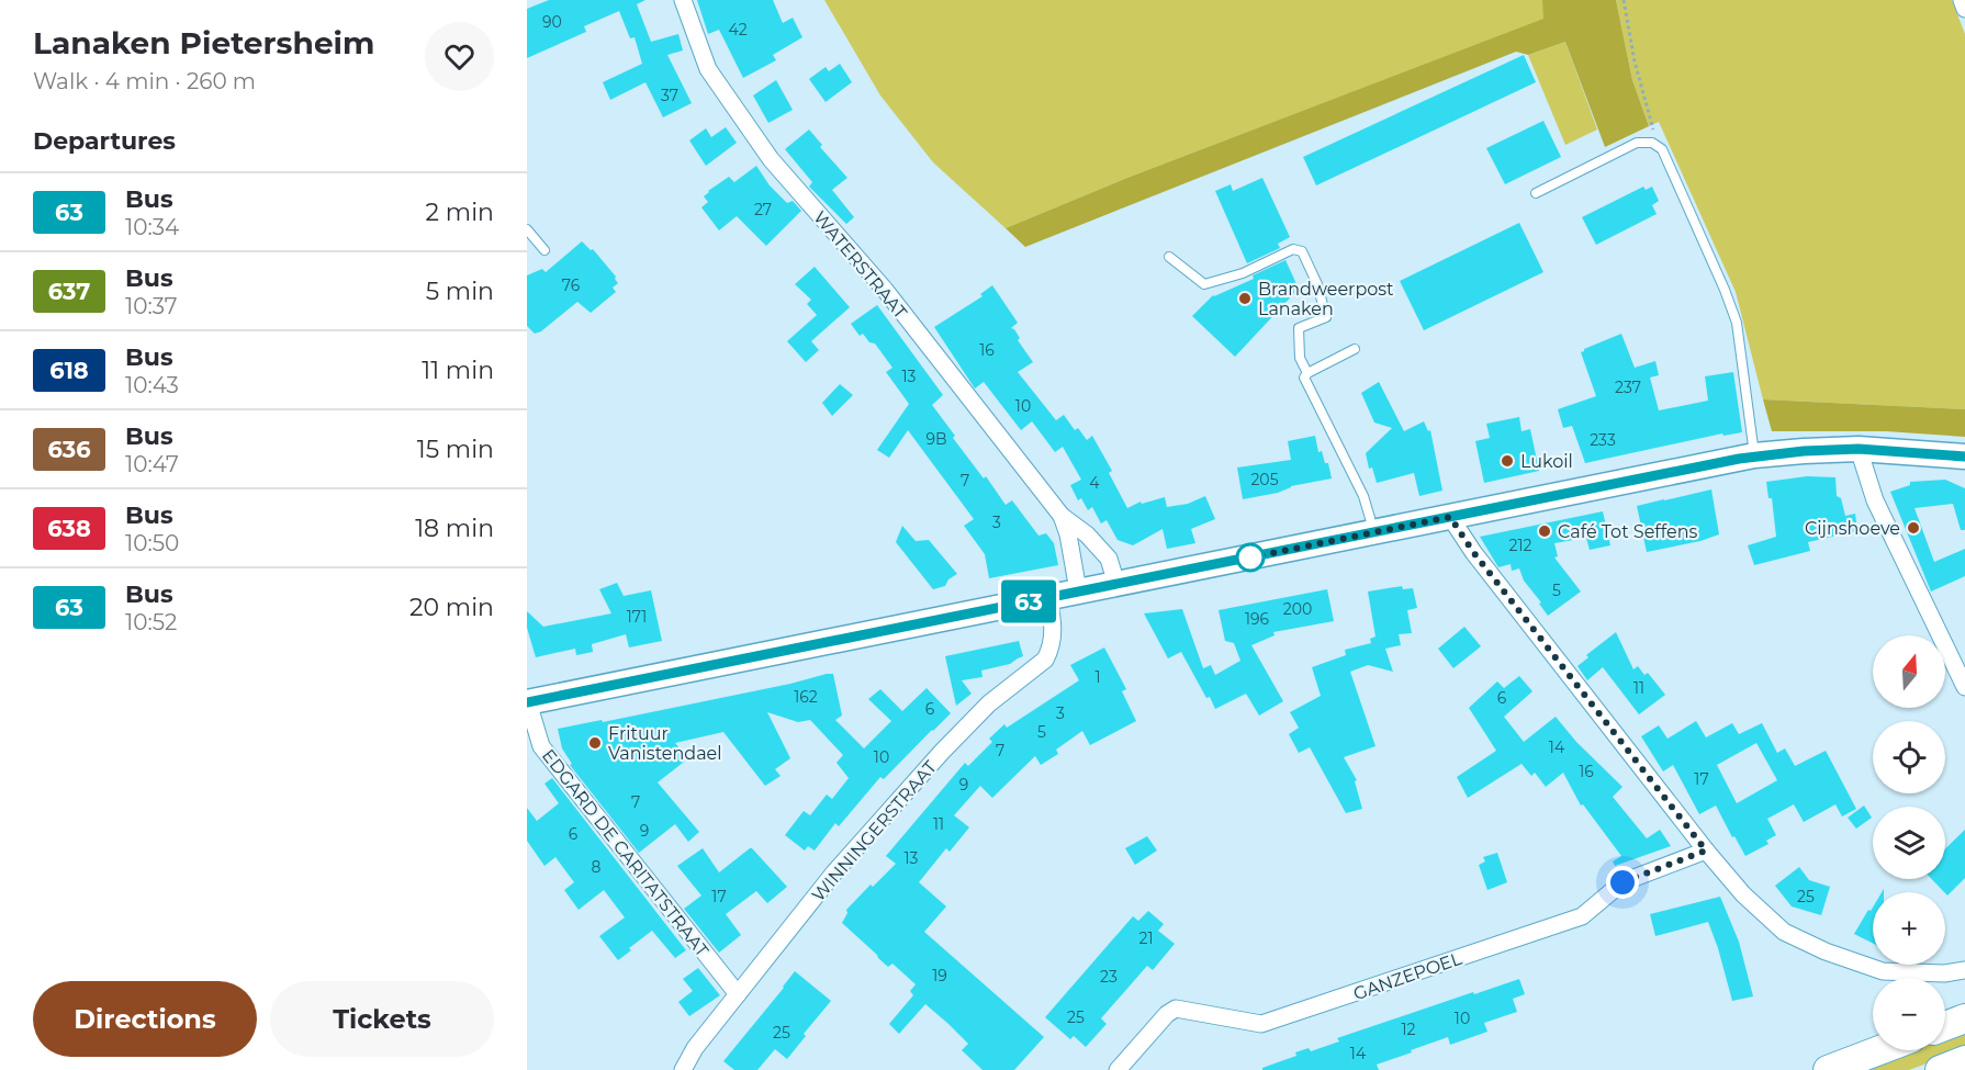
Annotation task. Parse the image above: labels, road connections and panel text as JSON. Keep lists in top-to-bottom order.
{
  "streets": {
    "street": [
      "WATERSTRAAT",
      "WINNINGERSTRAAT",
      "EDGARD DE CARITATSTRAAT",
      "GANZEPOEL"
    ]
  },
  "crossings": [
    ["WINNINGERSTRAAT", "EDGARD DE CARITATSTRAAT"]
  ],
  "places": [
    "Brandweerpost Lanaken",
    "Lukoil",
    "Cijnshoeve",
    "Café Tot Seffens",
    "Frituur Vanistendael"
  ],
  "lines": ["bus line 63"],
  "house_numbers": [
    "90",
    "42",
    "37",
    "27",
    "76",
    "16",
    "13",
    "237",
    "10",
    "9B",
    "233",
    "205",
    "7",
    "4",
    "3",
    "212",
    "5",
    "200",
    "171",
    "196",
    "1",
    "11",
    "162",
    "6",
    "6",
    "3",
    "5",
    "14",
    "7",
    "10",
    "16",
    "17",
    "9",
    "7",
    "11",
    "9",
    "6",
    "13",
    "8",
    "17",
    "25",
    "21",
    "19",
    "23",
    "25",
    "10",
    "12",
    "25",
    "14"
  ],
  "north": "top",
  "page": {
    "heading": [
      ["Lanaken Pietersheim", "Walk · 4 min · 260 m"],
      "Departures"
    ],
    "on_map": "63",
    "list": [
      {
        "mark": "63",
        "name": "Bus",
        "note": "10:34",
        "value": "2 min"
      },
      {
        "mark": "637",
        "name": "Bus",
        "note": "10:37",
        "value": "5 min"
      },
      {
        "mark": "618",
        "name": "Bus",
        "note": "10:43",
        "value": "11 min"
      },
      {
        "mark": "636",
        "name": "Bus",
        "note": "10:47",
        "value": "15 min"
      },
      {
        "mark": "638",
        "name": "Bus",
        "note": "10:50",
        "value": "18 min"
      },
      {
        "mark": "63",
        "name": "Bus",
        "note": "10:52",
        "value": "20 min"
      }
    ],
    "map_buttons": ["+", "−"],
    "buttons": ["Directions", "Tickets"]
  }
}
